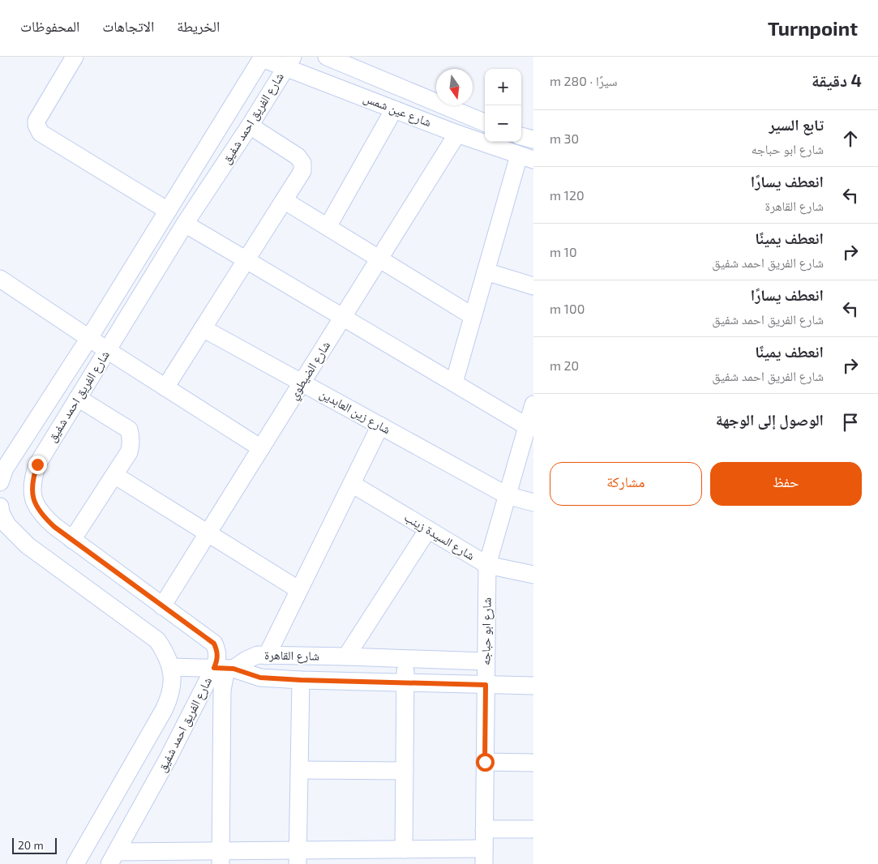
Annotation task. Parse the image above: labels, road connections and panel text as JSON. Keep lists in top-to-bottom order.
{
  "streets": {
    "street": [
      "شارع عين شمس",
      "شارع الفريق احمد شفيق",
      "شارع الضيطوي",
      "شارع زين العابدين",
      "شارع السيدة زينب",
      "شارع ابو حباجه",
      "شارع القاهرة"
    ]
  },
  "crossings": [
    ["شارع عين شمس", "شارع الفريق احمد شفيق"],
    ["شارع عين شمس", "شارع الضيطوي"],
    ["شارع الفريق احمد شفيق", "شارع الضيطوي"],
    ["شارع الفريق احمد شفيق", "شارع القاهرة"],
    ["شارع الضيطوي", "شارع زين العابدين"],
    ["شارع زين العابدين", "شارع ابو حباجه"],
    ["شارع السيدة زينب", "شارع ابو حباجه"],
    ["شارع ابو حباجه", "شارع القاهرة"]
  ],
  "scale_bar": "20 m",
  "north": "bottom",
  "page": {
    "header": "Turnpoint",
    "nav": ["الخريطة", "الاتجاهات", "المحفوظات"],
    "heading": ["4 دقيقة", "سيرًا · 280 m"],
    "map_buttons": ["+", "−"],
    "list": [
      ["تابع السير", "شارع ابو حباجه", "30 m"],
      ["انعطف يسارًا", "شارع القاهرة", "120 m"],
      ["انعطف يمينًا", "شارع الفريق احمد شفيق", "10 m"],
      ["انعطف يسارًا", "شارع الفريق احمد شفيق", "100 m"],
      ["انعطف يمينًا", "شارع الفريق احمد شفيق", "20 m"],
      "الوصول إلى الوجهة"
    ],
    "buttons": ["حفظ", "مشاركة"],
    "scale": "20 m"
  }
}
